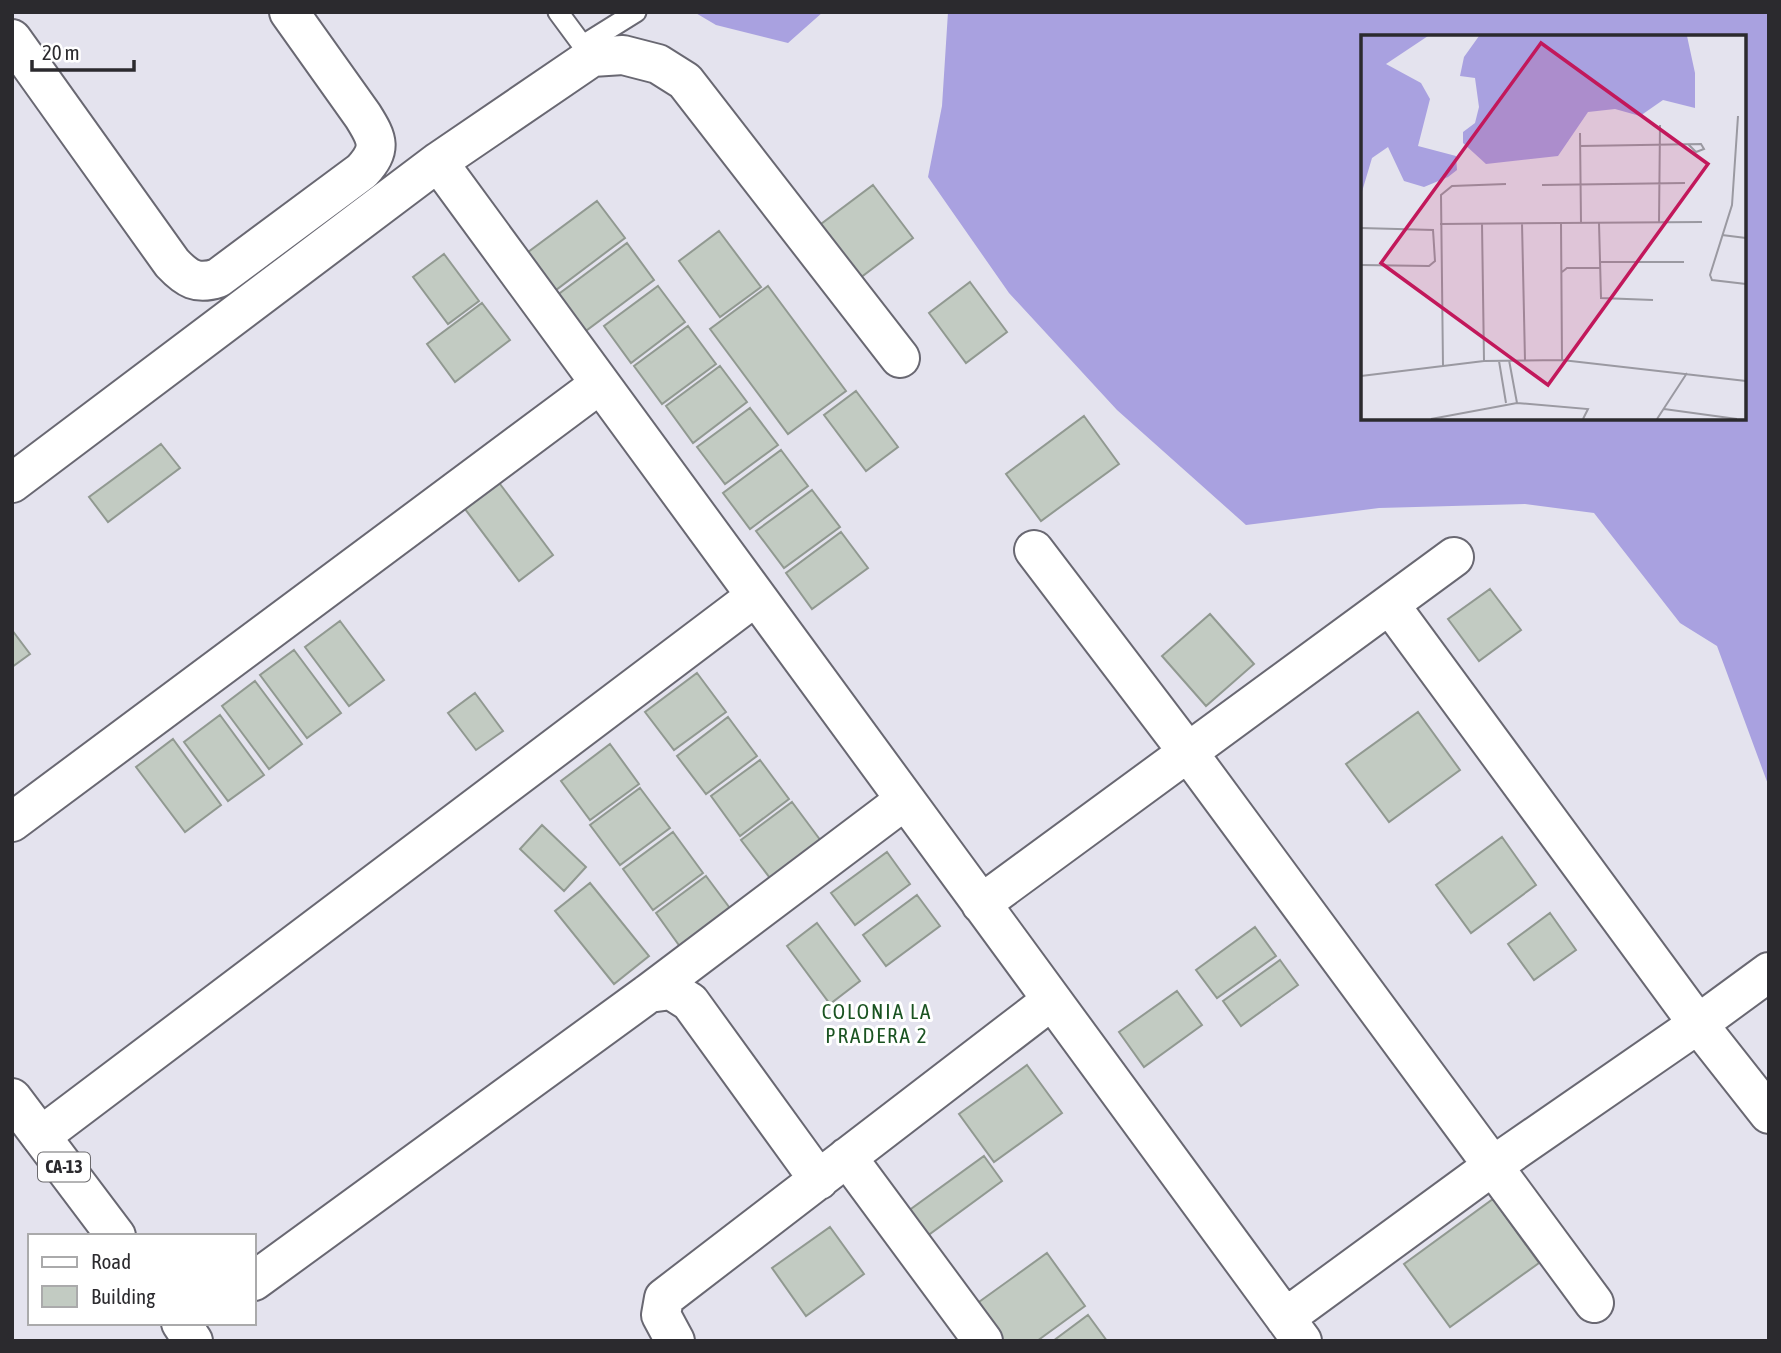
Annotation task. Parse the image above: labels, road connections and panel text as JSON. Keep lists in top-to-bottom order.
{
  "streets": {
    "street": ["CA-13"]
  },
  "districts": ["COLONIA LA PRADERA 2"],
  "legend": ["Road", "Building"],
  "scale_bar": "20 m"
}
